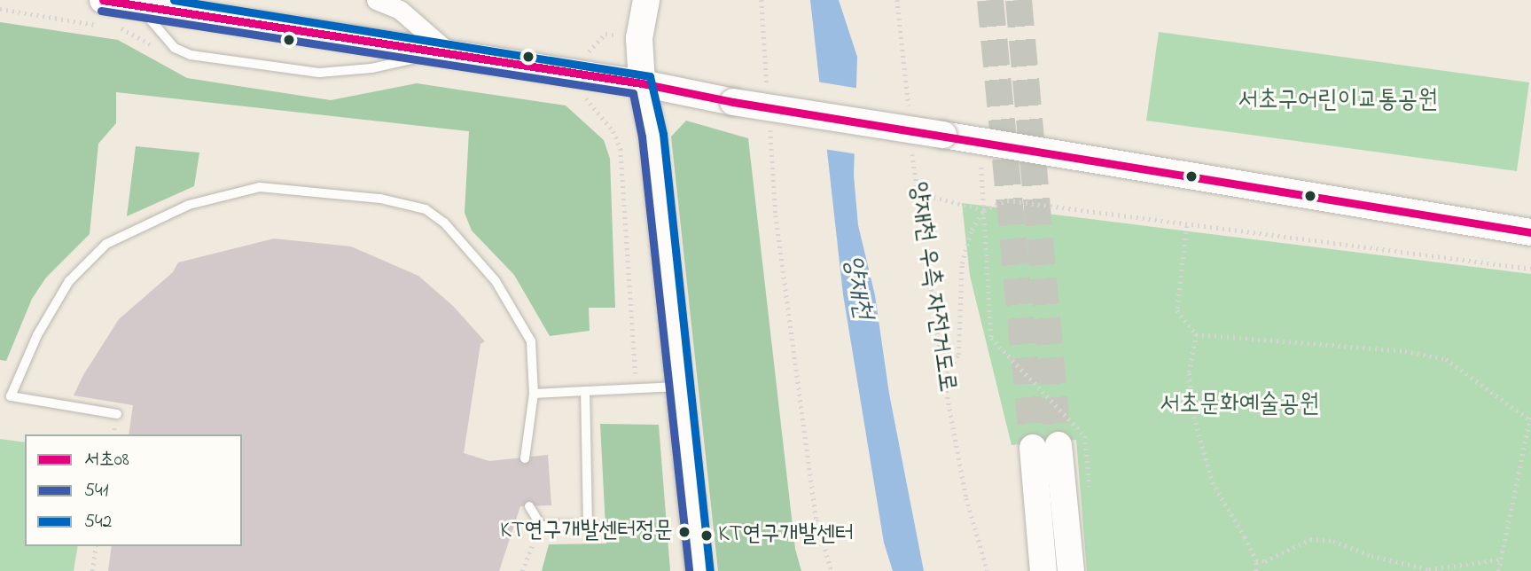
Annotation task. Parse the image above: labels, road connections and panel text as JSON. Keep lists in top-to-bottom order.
{
  "streets": {
    "path": ["양재천 우측 자전거도로"]
  },
  "water": ["양재천"],
  "parks": ["서초구어린이교통공원", "서초문화예술공원"],
  "places": ["KT연구개발센터정문", "KT연구개발센터"],
  "lines": ["transit line 서초08", "transit line 542", "transit line 541"],
  "legend": ["서초08", "541", "542"]
}
